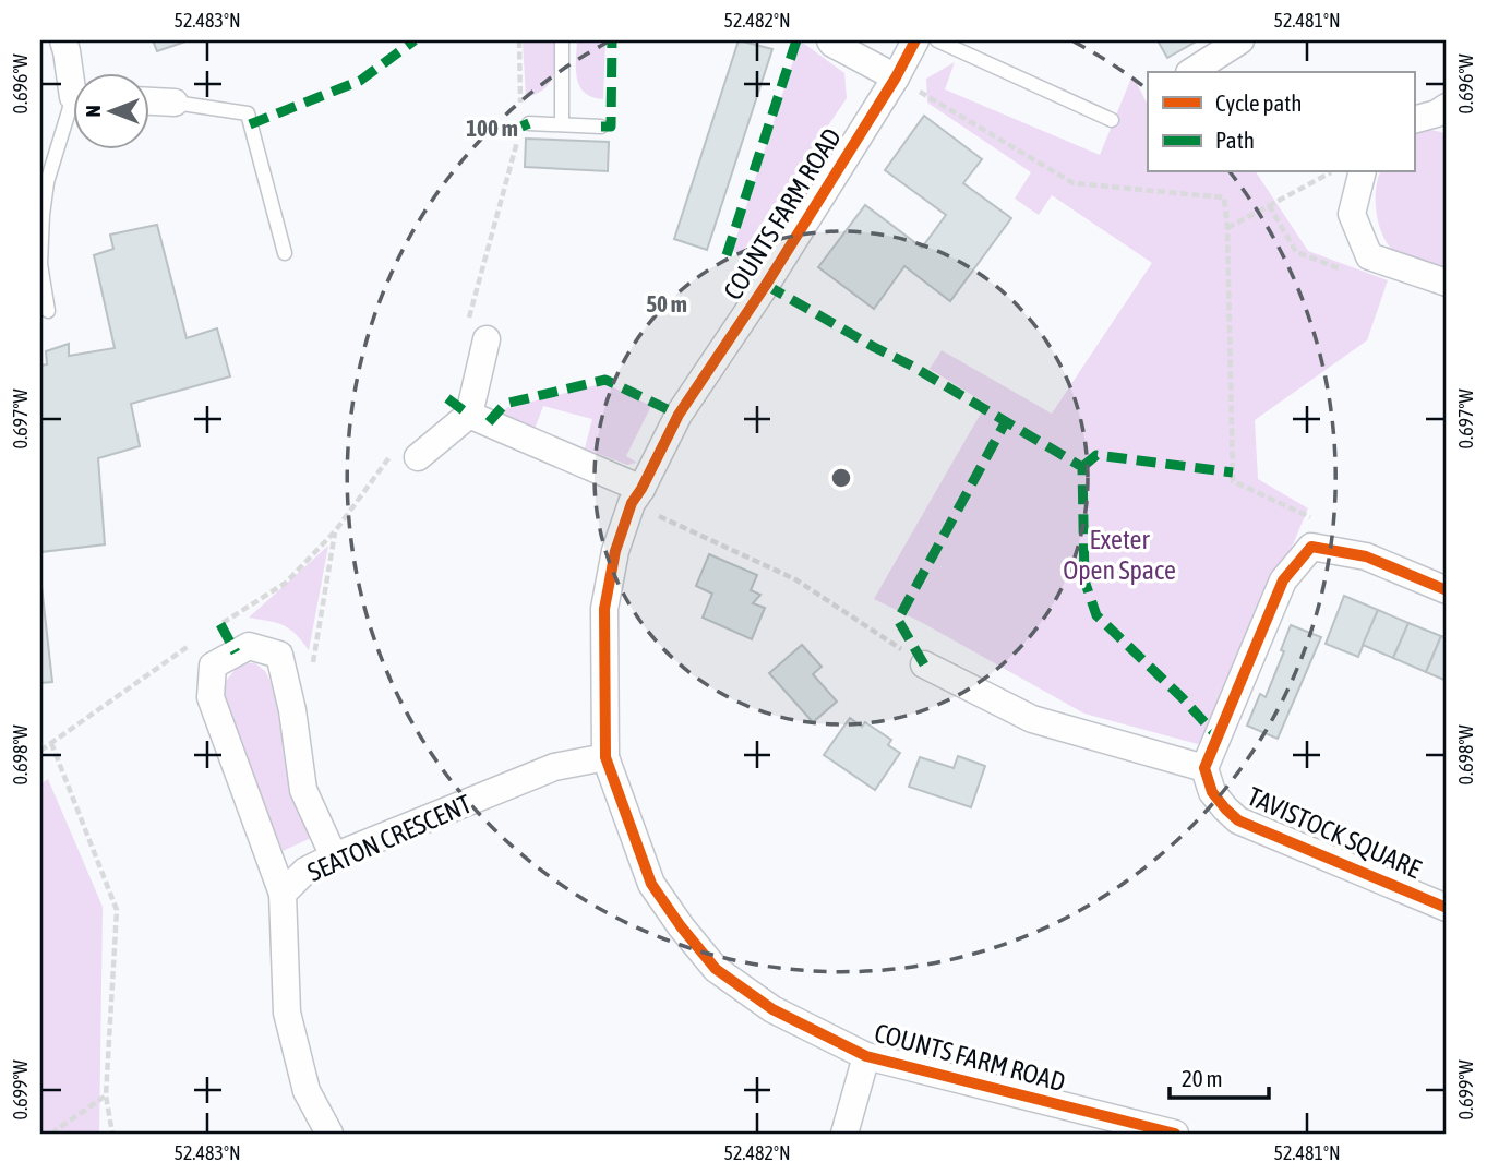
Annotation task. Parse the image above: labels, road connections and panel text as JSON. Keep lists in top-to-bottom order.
{
  "streets": {
    "street": ["COUNTS FARM ROAD", "TAVISTOCK SQUARE", "SEATON CRESCENT"]
  },
  "crossings": [
    ["COUNTS FARM ROAD", "SEATON CRESCENT"]
  ],
  "parks": ["Exeter Open Space"],
  "legend": ["Cycle path", "Path"],
  "scale_bar": "20 m",
  "north": "left",
  "coordinates": [
    "52.483°N",
    "52.482°N",
    "52.481°N",
    "0.696°W",
    "0.697°W",
    "0.698°W",
    "0.699°W"
  ],
  "rings": ["100 m", "50 m"]
}
